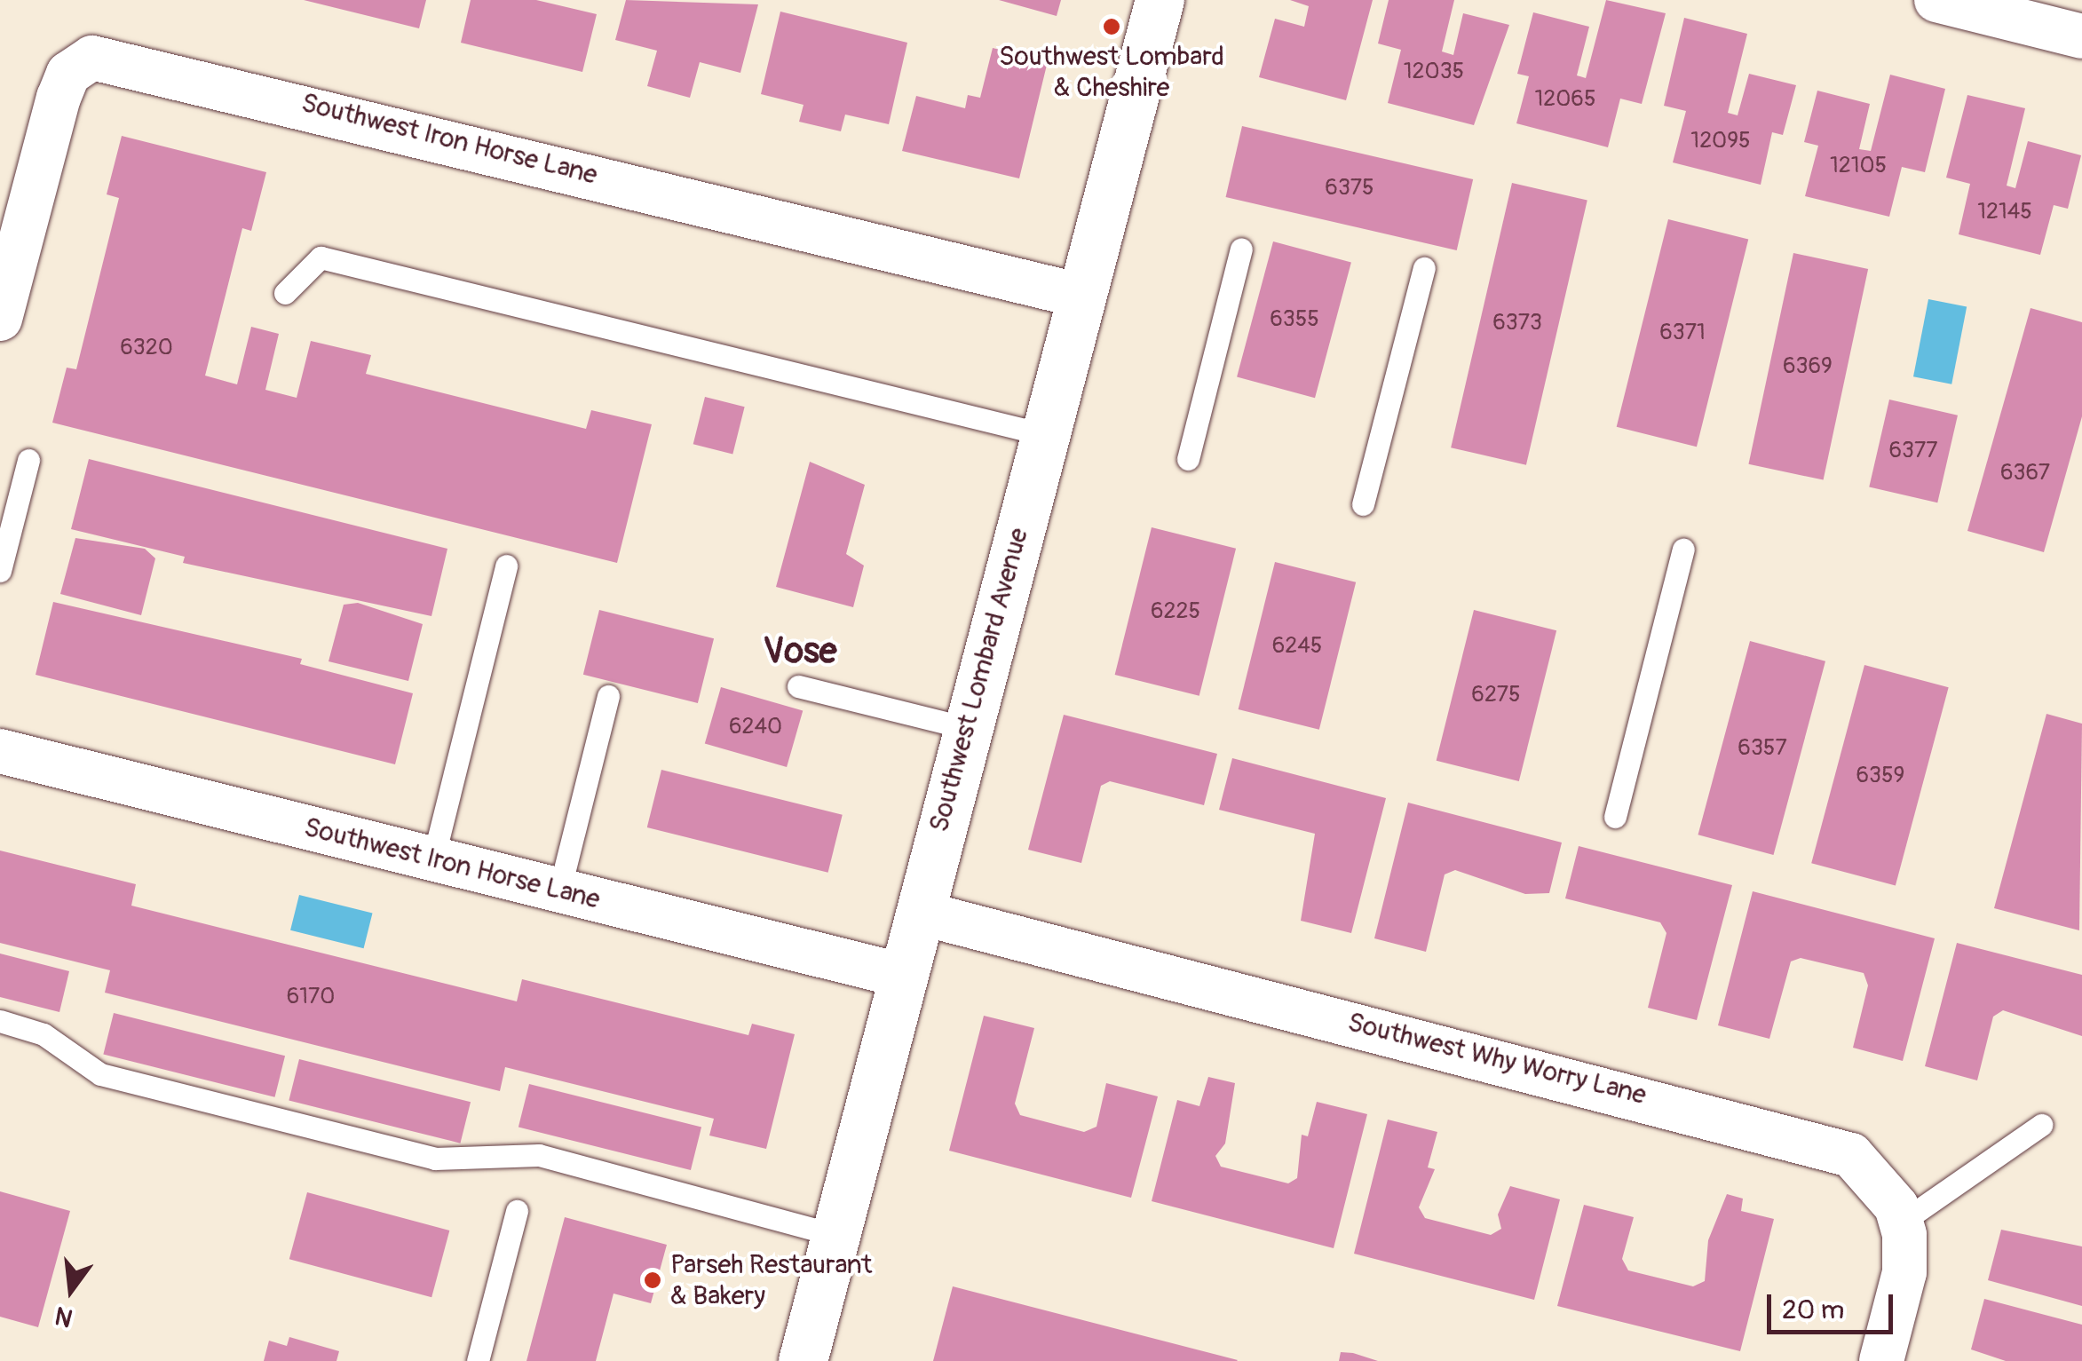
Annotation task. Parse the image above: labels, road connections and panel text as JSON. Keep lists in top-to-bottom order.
{
  "streets": {
    "street": ["Southwest Iron Horse Lane", "Southwest Lombard Avenue", "Southwest Why Worry Lane"]
  },
  "crossings": [
    ["Southwest Iron Horse Lane", "Southwest Lombard Avenue"],
    ["Southwest Lombard Avenue", "Southwest Why Worry Lane"]
  ],
  "districts": ["Vose"],
  "places": ["Southwest Lombard & Cheshire", "Parseh Restaurant & Bakery"],
  "house_numbers": [
    "12035",
    "12065",
    "12095",
    "12105",
    "6375",
    "12145",
    "6355",
    "6373",
    "6371",
    "6320",
    "6369",
    "6377",
    "6367",
    "6225",
    "6245",
    "6275",
    "6240",
    "6357",
    "6359",
    "6170"
  ],
  "scale_bar": "20 m",
  "north": "bottom"
}
